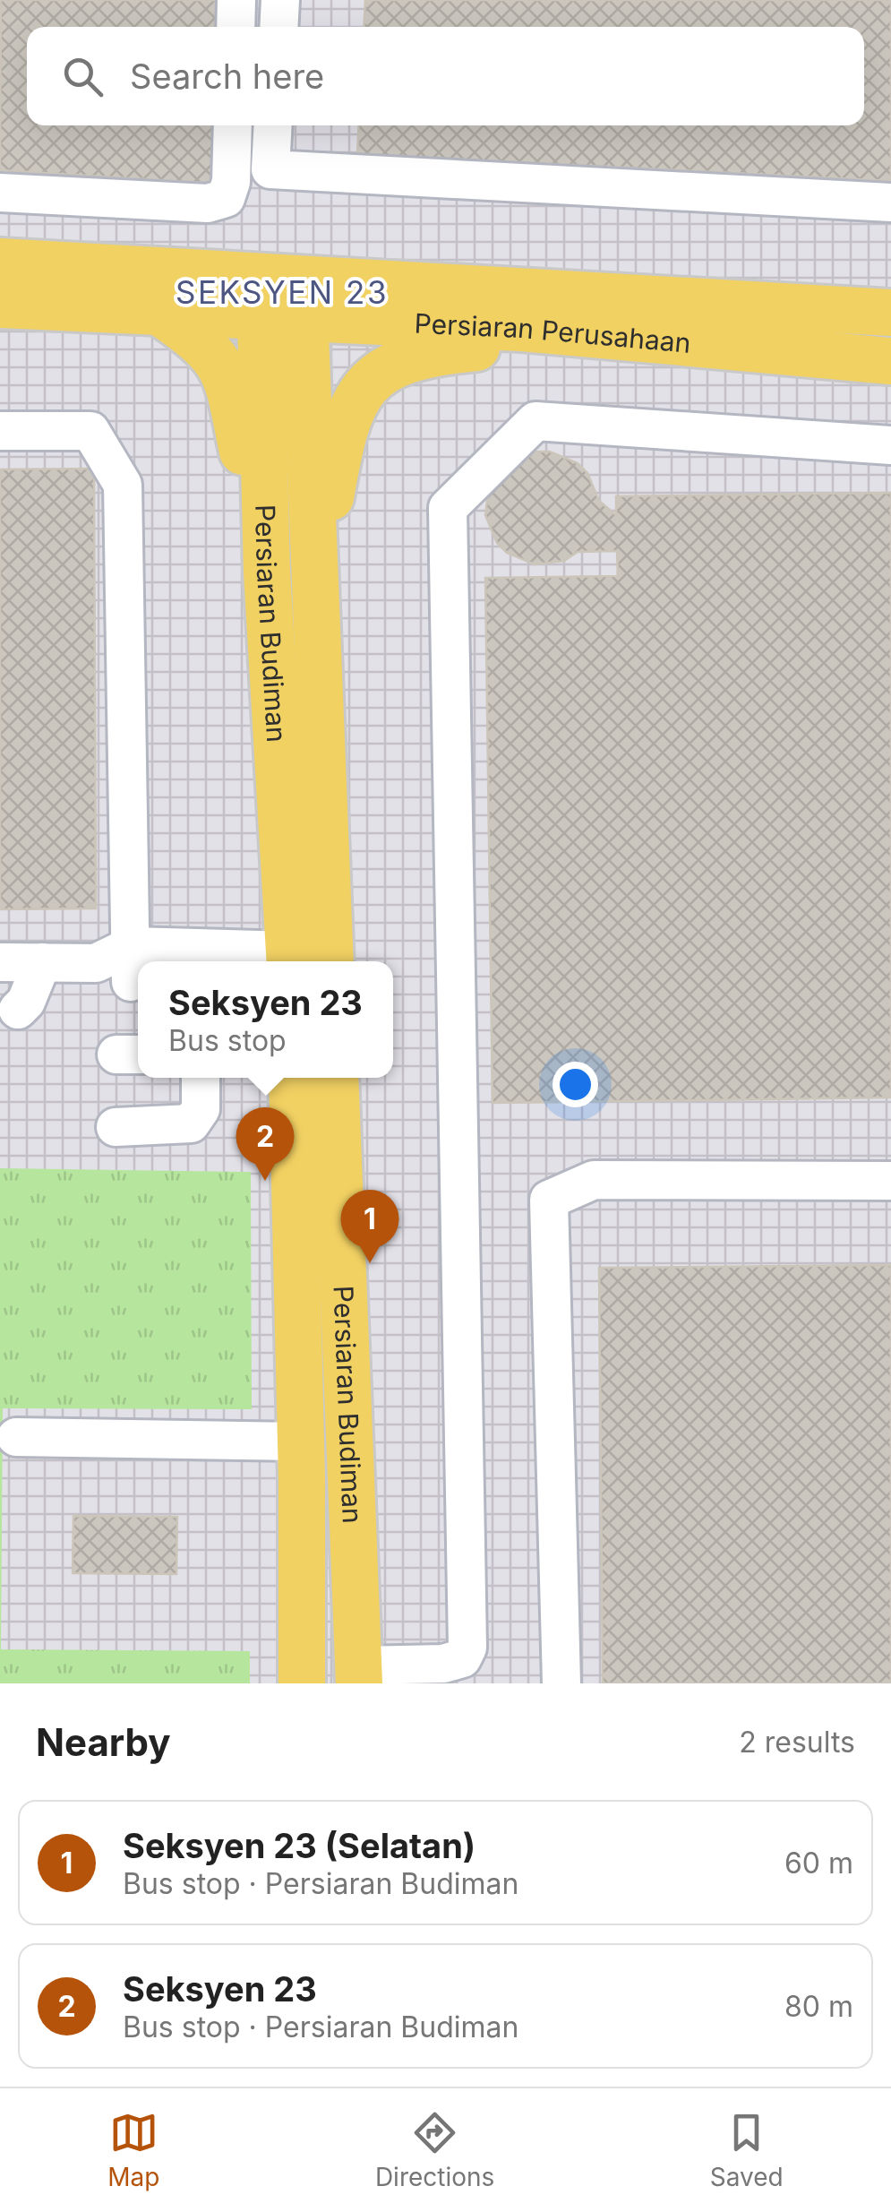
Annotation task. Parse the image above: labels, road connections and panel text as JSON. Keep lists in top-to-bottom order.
{
  "streets": {
    "main road": ["Persiaran Perusahaan", "Persiaran Budiman"]
  },
  "crossings": [
    ["Persiaran Perusahaan", "Persiaran Budiman"]
  ],
  "districts": ["SEKSYEN 23"],
  "page": {
    "search": "Search here",
    "popup": ["Seksyen 23", "Bus stop"],
    "pins": ["2", "1"],
    "heading": ["Nearby", "2 results"],
    "list": [
      {
        "mark": "1",
        "name": "Seksyen 23 (Selatan)",
        "note": "Bus stop · Persiaran Budiman",
        "value": "60 m"
      },
      {
        "mark": "2",
        "name": "Seksyen 23",
        "note": "Bus stop · Persiaran Budiman",
        "value": "80 m"
      }
    ],
    "nav": ["Map", "Directions", "Saved"]
  }
}
